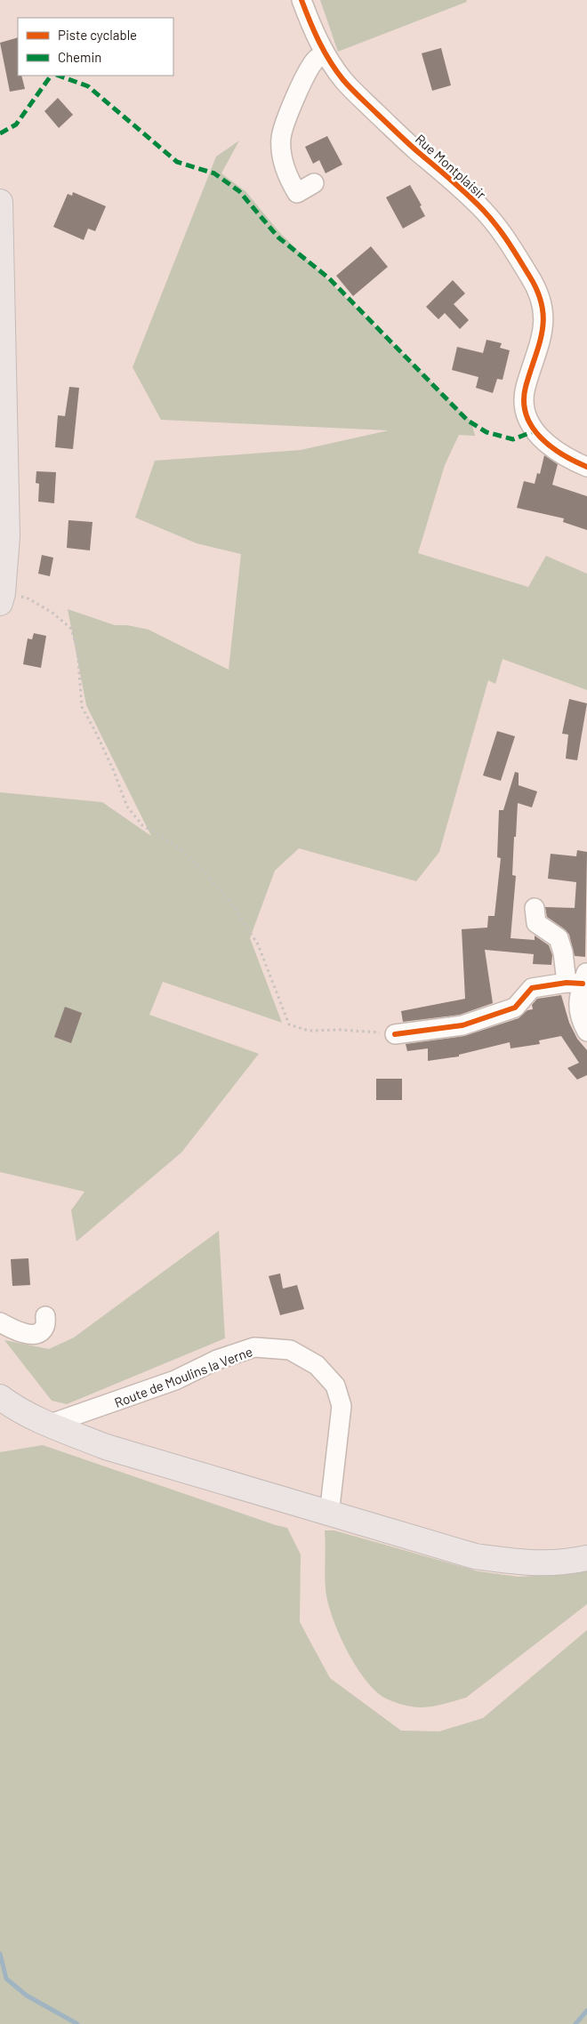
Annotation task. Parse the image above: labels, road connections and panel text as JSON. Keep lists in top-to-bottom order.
{
  "streets": {
    "street": ["Rue Montplaisir", "Route de Moulins la Verne"]
  },
  "legend": ["Piste cyclable", "Chemin"]
}
